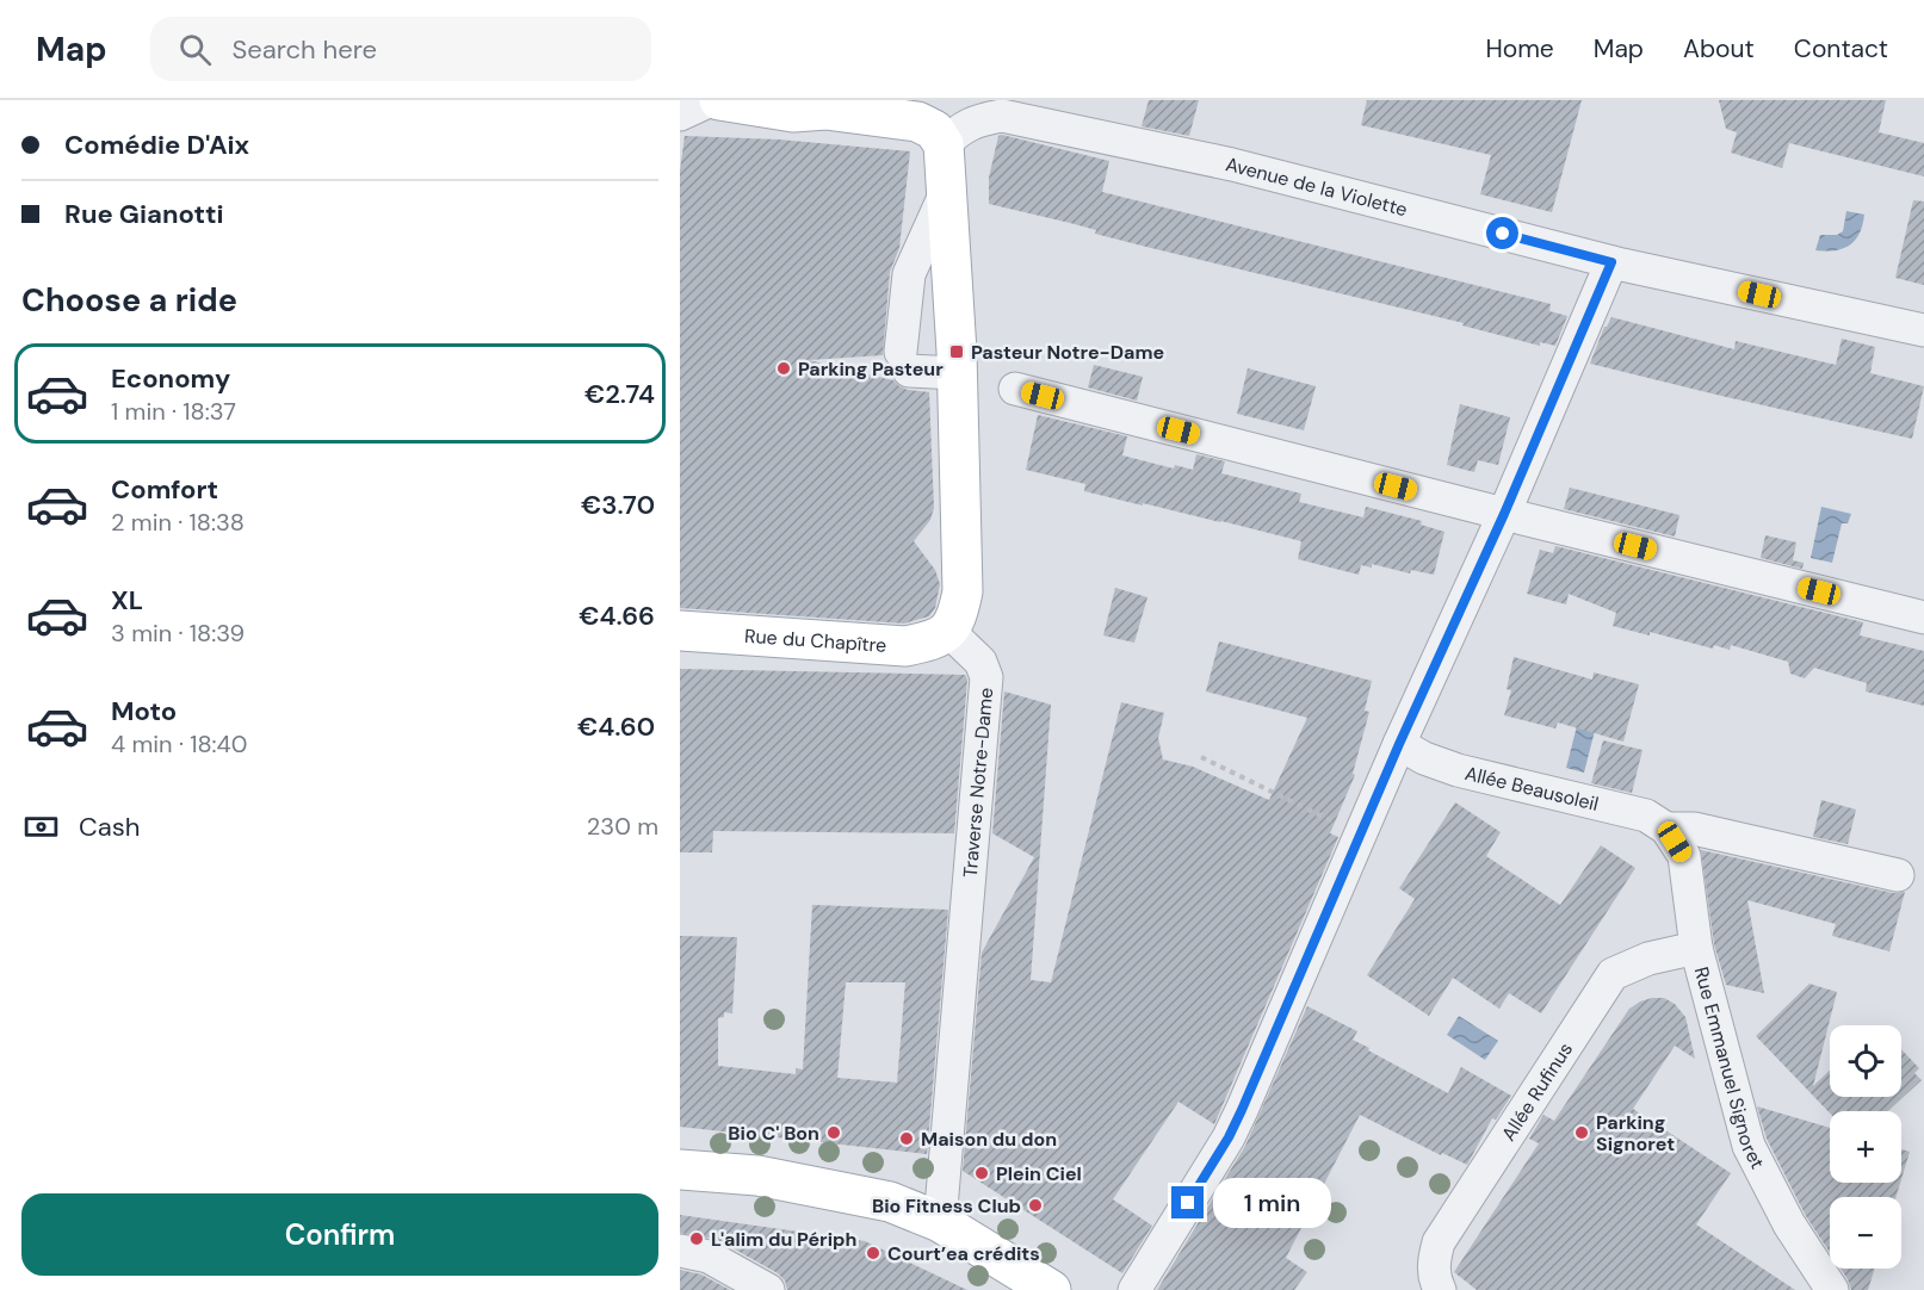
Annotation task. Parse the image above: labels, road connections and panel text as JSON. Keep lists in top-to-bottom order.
{
  "streets": {
    "main road": ["Rue du Chapître"],
    "street": [
      "Avenue de la Violette",
      "Traverse Notre-Dame",
      "Allée Beausoleil",
      "Rue Emmanuel Signoret",
      "Allée Rufinus"
    ]
  },
  "crossings": [
    ["Rue du Chapître", "Traverse Notre-Dame"],
    ["Allée Beausoleil", "Rue Emmanuel Signoret"],
    ["Rue Emmanuel Signoret", "Allée Rufinus"]
  ],
  "places": {
    "transit": ["Pasteur Notre-Dame"],
    "other": [
      "Parking Pasteur",
      "Bio C' Bon",
      "Parking Signoret",
      "Maison du don",
      "Plein Ciel",
      "Bio Fitness Club",
      "L'alim du Périph",
      "Court’ea crédits"
    ]
  },
  "page": {
    "header": "Map",
    "search": "Search here",
    "nav": [
      "Home",
      "Map",
      "About",
      "Contact"
    ],
    "banner": ["Comédie D'Aix", "Rue Gianotti"],
    "heading": "Choose a ride",
    "list": [
      {
        "name": "Economy",
        "note": "1 min · 18:37",
        "value": "€2.74"
      },
      {
        "name": "Comfort",
        "note": "2 min · 18:38",
        "value": "€3.70"
      },
      {
        "name": "XL",
        "note": "3 min · 18:39",
        "value": "€4.66"
      },
      {
        "name": "Moto",
        "note": "4 min · 18:40",
        "value": "€4.60"
      }
    ],
    "pay": ["Cash", "230 m"],
    "map_buttons": ["+", "−"],
    "bubble": "1 min",
    "buttons": "Confirm"
  }
}
